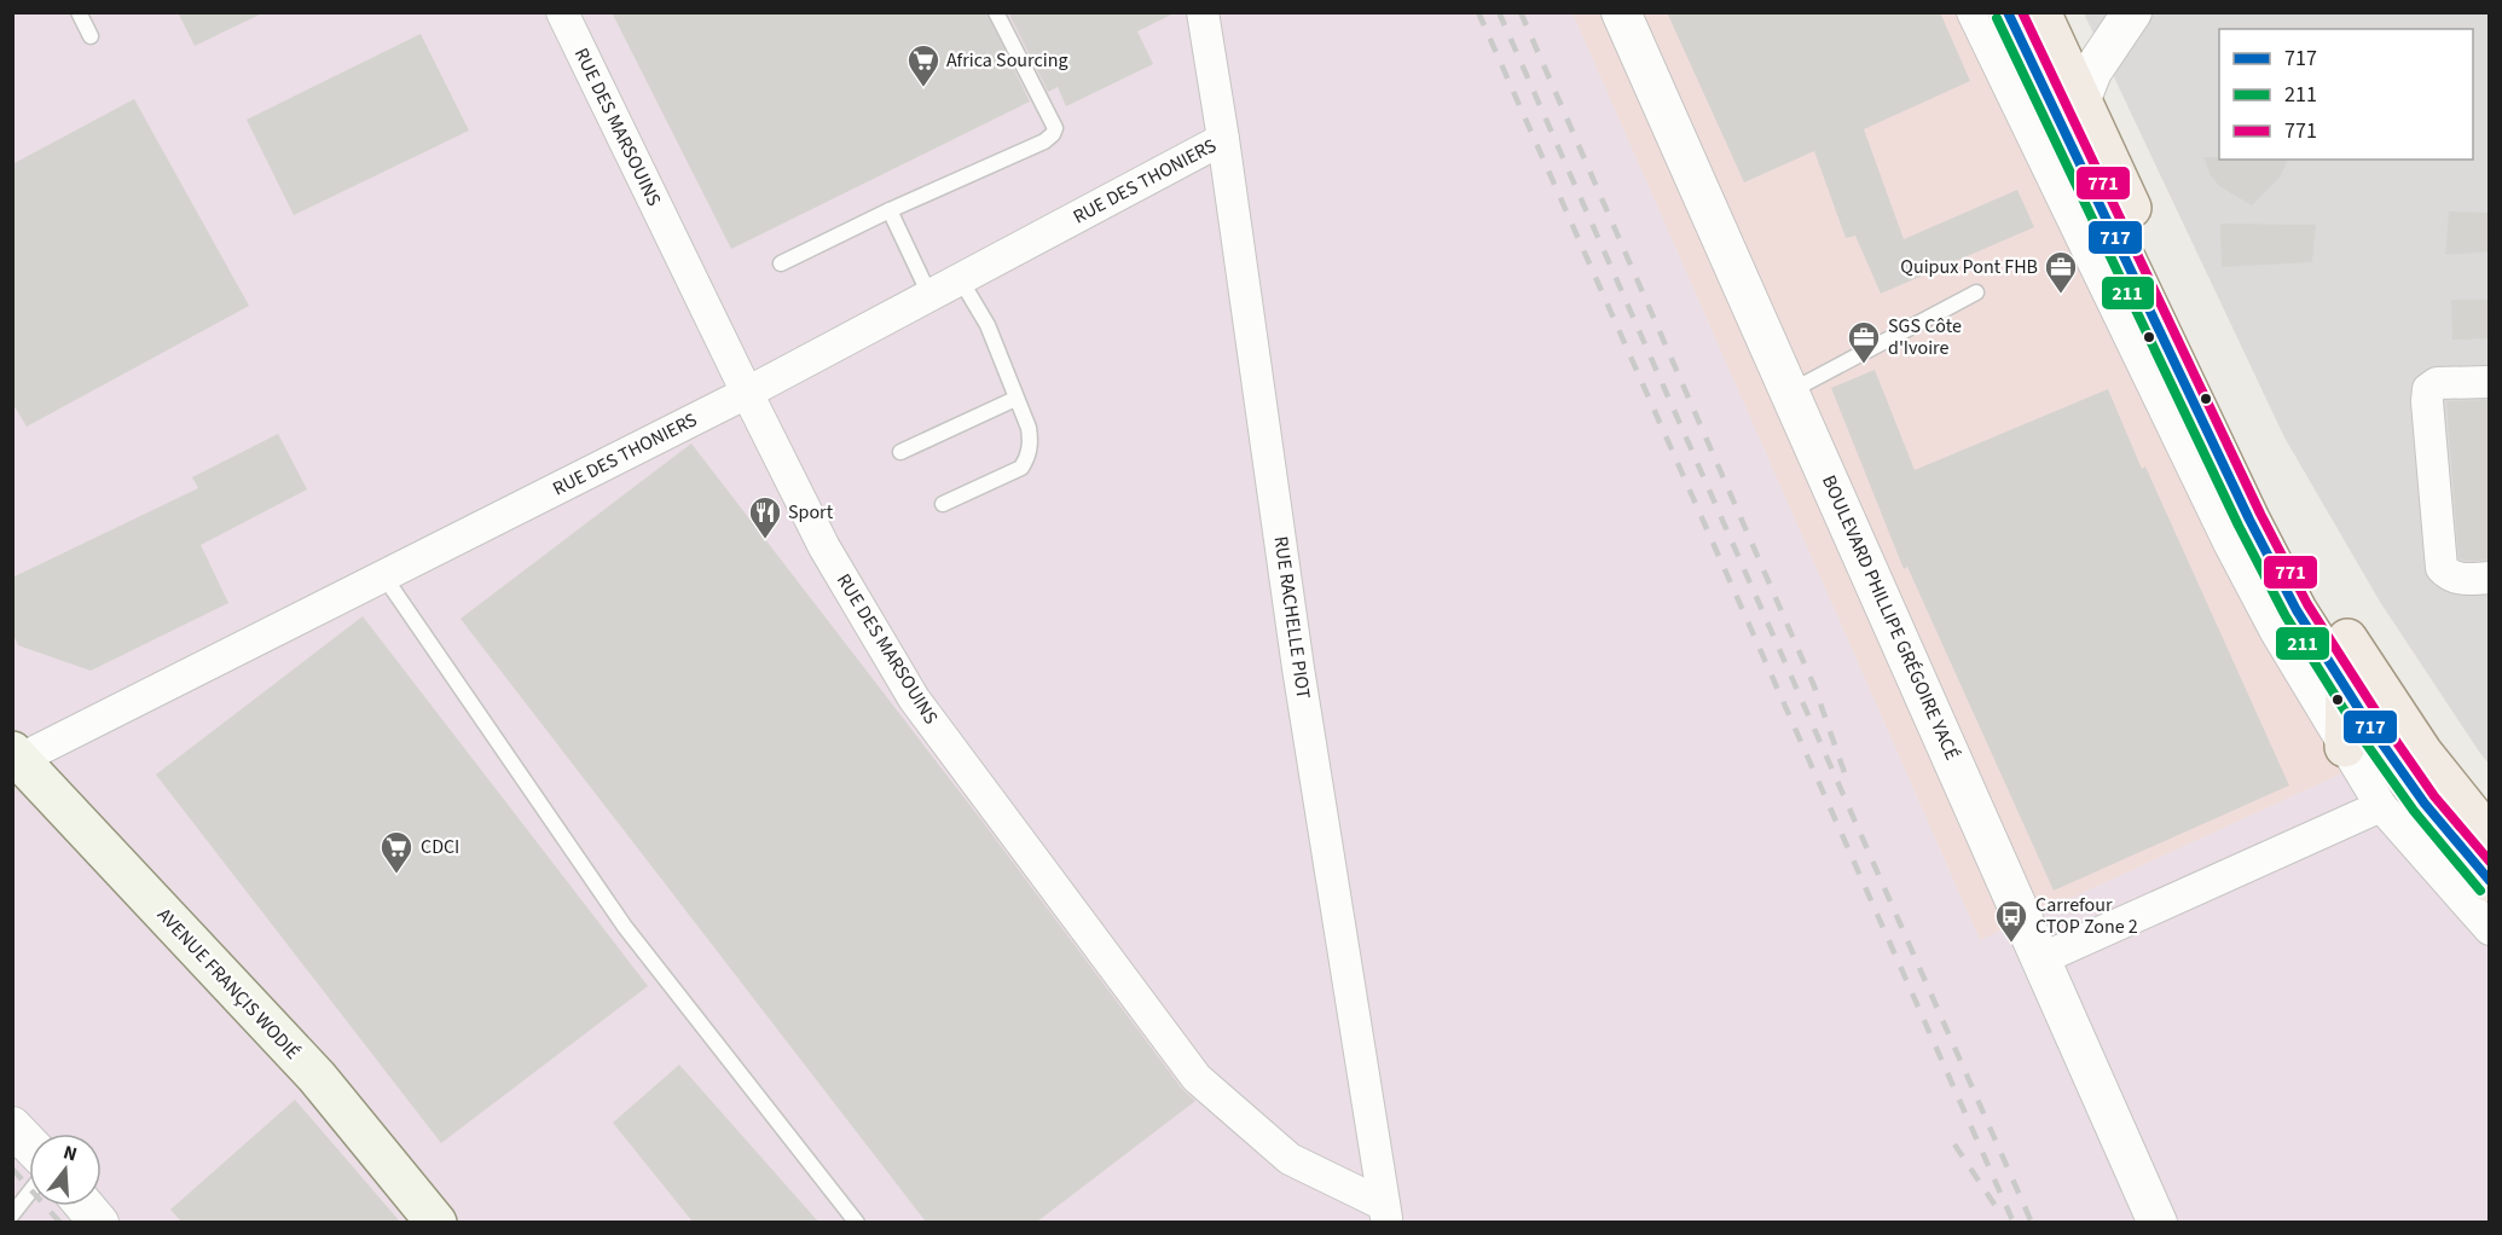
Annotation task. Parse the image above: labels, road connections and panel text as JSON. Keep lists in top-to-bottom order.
{
  "streets": {
    "main road": ["AVENUE FRANÇIS WODIÉ"],
    "street": [
      "RUE DES MARSOUINS",
      "RUE DES THONIERS",
      "RUE RACHELLE PIOT",
      "BOULEVARD PHILLIPE GRÉGOIRE YACÉ"
    ]
  },
  "crossings": [
    ["RUE DES MARSOUINS", "RUE DES THONIERS"],
    ["RUE DES MARSOUINS", "RUE RACHELLE PIOT"],
    ["RUE DES THONIERS", "RUE RACHELLE PIOT"],
    ["RUE DES THONIERS", "AVENUE FRANÇIS WODIÉ"]
  ],
  "places": {
    "supermarket": ["Africa Sourcing", "CDCI"],
    "office": ["Quipux Pont FHB", "SGS Côte d'Ivoire"],
    "restaurant": ["Sport"],
    "bus stop": ["Carrefour CTOP Zone 2"]
  },
  "lines": ["transit line 717", "transit line 771", "transit line 211"],
  "legend": ["717", "211", "771"],
  "north": "top"
}
